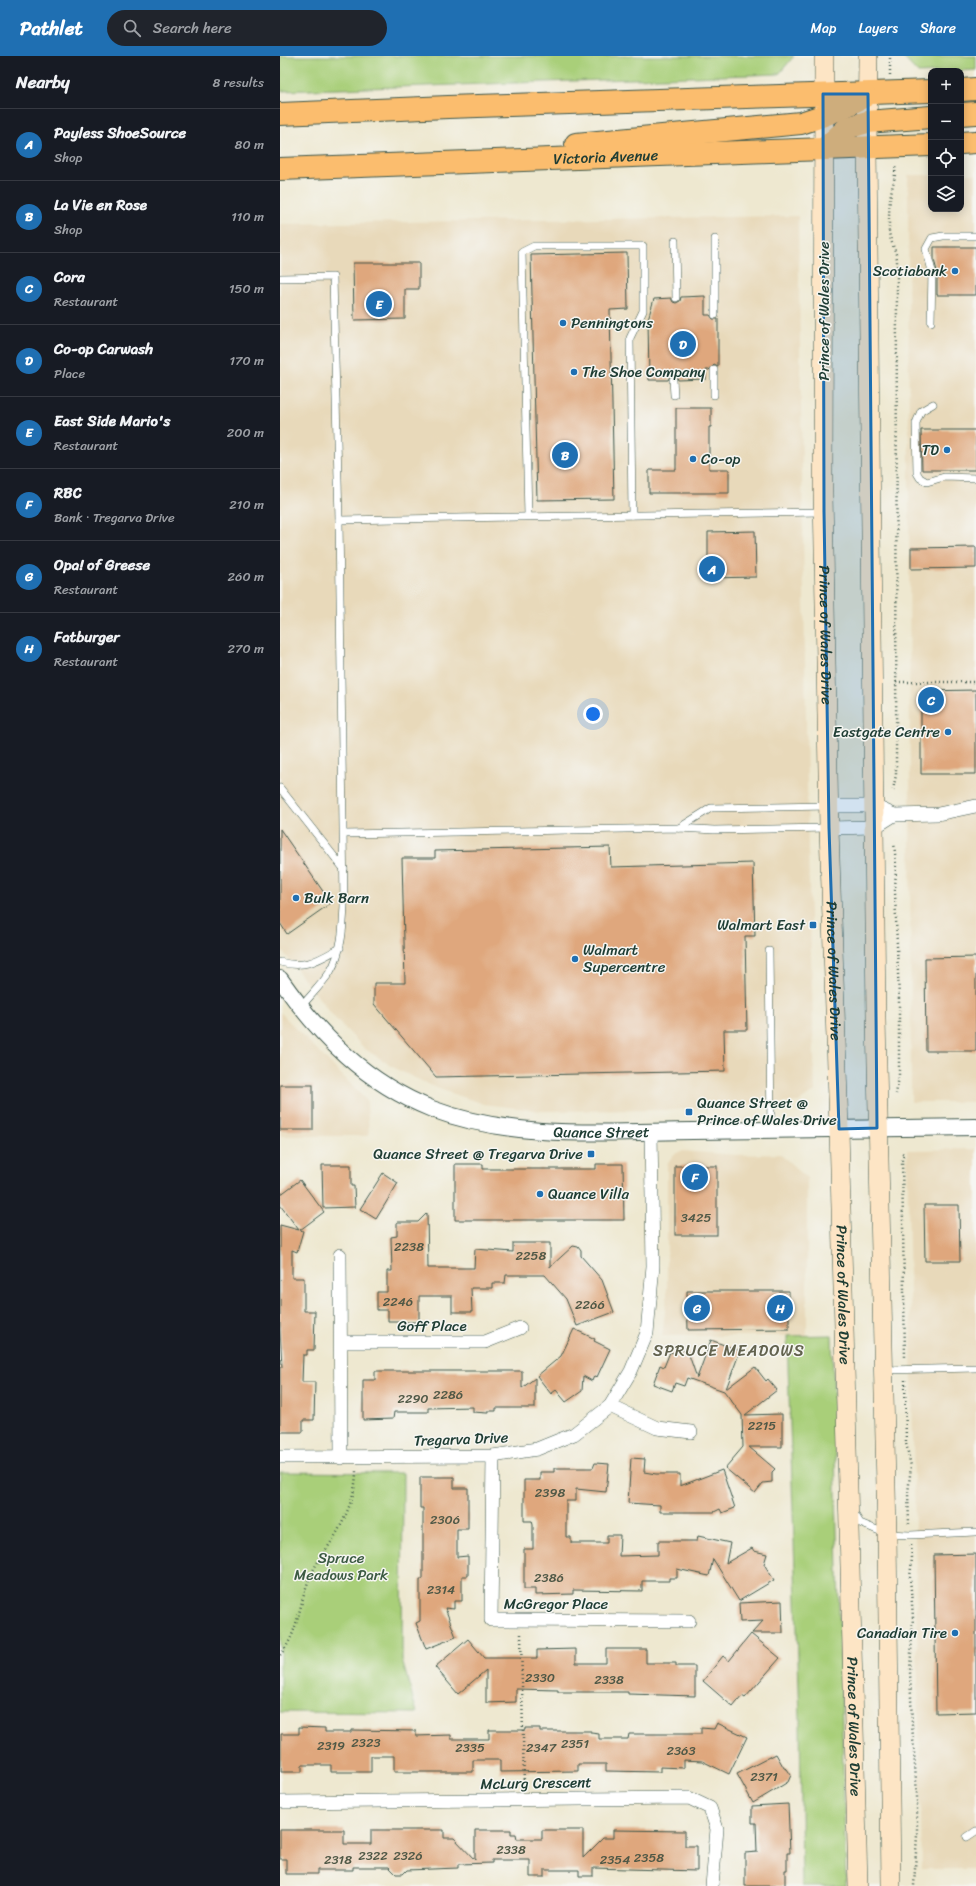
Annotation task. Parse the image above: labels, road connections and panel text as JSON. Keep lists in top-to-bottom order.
{
  "streets": {
    "highway": ["Victoria Avenue"],
    "main road": ["Prince of Wales Drive"],
    "street": [
      "Quance Street",
      "Goff Place",
      "Tregarva Drive",
      "McGregor Place",
      "McLurg Crescent"
    ]
  },
  "crossings": [
    ["Victoria Avenue", "Prince of Wales Drive"],
    ["Prince of Wales Drive", "Quance Street"],
    ["Quance Street", "Tregarva Drive"],
    ["Tregarva Drive", "McGregor Place"]
  ],
  "districts": ["SPRUCE MEADOWS"],
  "parks": ["Spruce Meadows Park"],
  "places": {
    "other": [
      "Scotiabank",
      "Penningtons",
      "The Shoe Company",
      "TD",
      "Co-op",
      "Eastgate Centre",
      "Bulk Barn",
      "Walmart Supercentre",
      "Quance Villa",
      "Canadian Tire"
    ],
    "transit": ["Walmart East", "Quance Street @ Prince of Wales Drive", "Quance Street @ Tregarva Drive"]
  },
  "house_numbers": [
    "3425",
    "2238",
    "2258",
    "2246",
    "2266",
    "2286",
    "2290",
    "2215",
    "2398",
    "2306",
    "2386",
    "2314",
    "2330",
    "2338",
    "2323",
    "2351",
    "2319",
    "2335",
    "2347",
    "2363",
    "2371",
    "2338",
    "2322",
    "2326",
    "2358",
    "2318",
    "2354"
  ],
  "page": {
    "header": "Pathlet",
    "search": "Search here",
    "nav": ["Map", "Layers", "Share"],
    "heading": ["Nearby", "8 results"],
    "map_buttons": ["+", "−"],
    "list": [
      {
        "mark": "A",
        "name": "Payless ShoeSource",
        "note": "Shop",
        "value": "80 m"
      },
      {
        "mark": "B",
        "name": "La Vie en Rose",
        "note": "Shop",
        "value": "110 m"
      },
      {
        "mark": "C",
        "name": "Cora",
        "note": "Restaurant",
        "value": "150 m"
      },
      {
        "mark": "D",
        "name": "Co-op Carwash",
        "note": "Place",
        "value": "170 m"
      },
      {
        "mark": "E",
        "name": "East Side Mario's",
        "note": "Restaurant",
        "value": "200 m"
      },
      {
        "mark": "F",
        "name": "RBC",
        "note": "Bank · Tregarva Drive",
        "value": "210 m"
      },
      {
        "mark": "G",
        "name": "Opa! of Greese",
        "note": "Restaurant",
        "value": "260 m"
      },
      {
        "mark": "H",
        "name": "Fatburger",
        "note": "Restaurant",
        "value": "270 m"
      }
    ],
    "pins": [
      "E",
      "D",
      "B",
      "A",
      "C",
      "F",
      "G",
      "H"
    ]
  }
}
